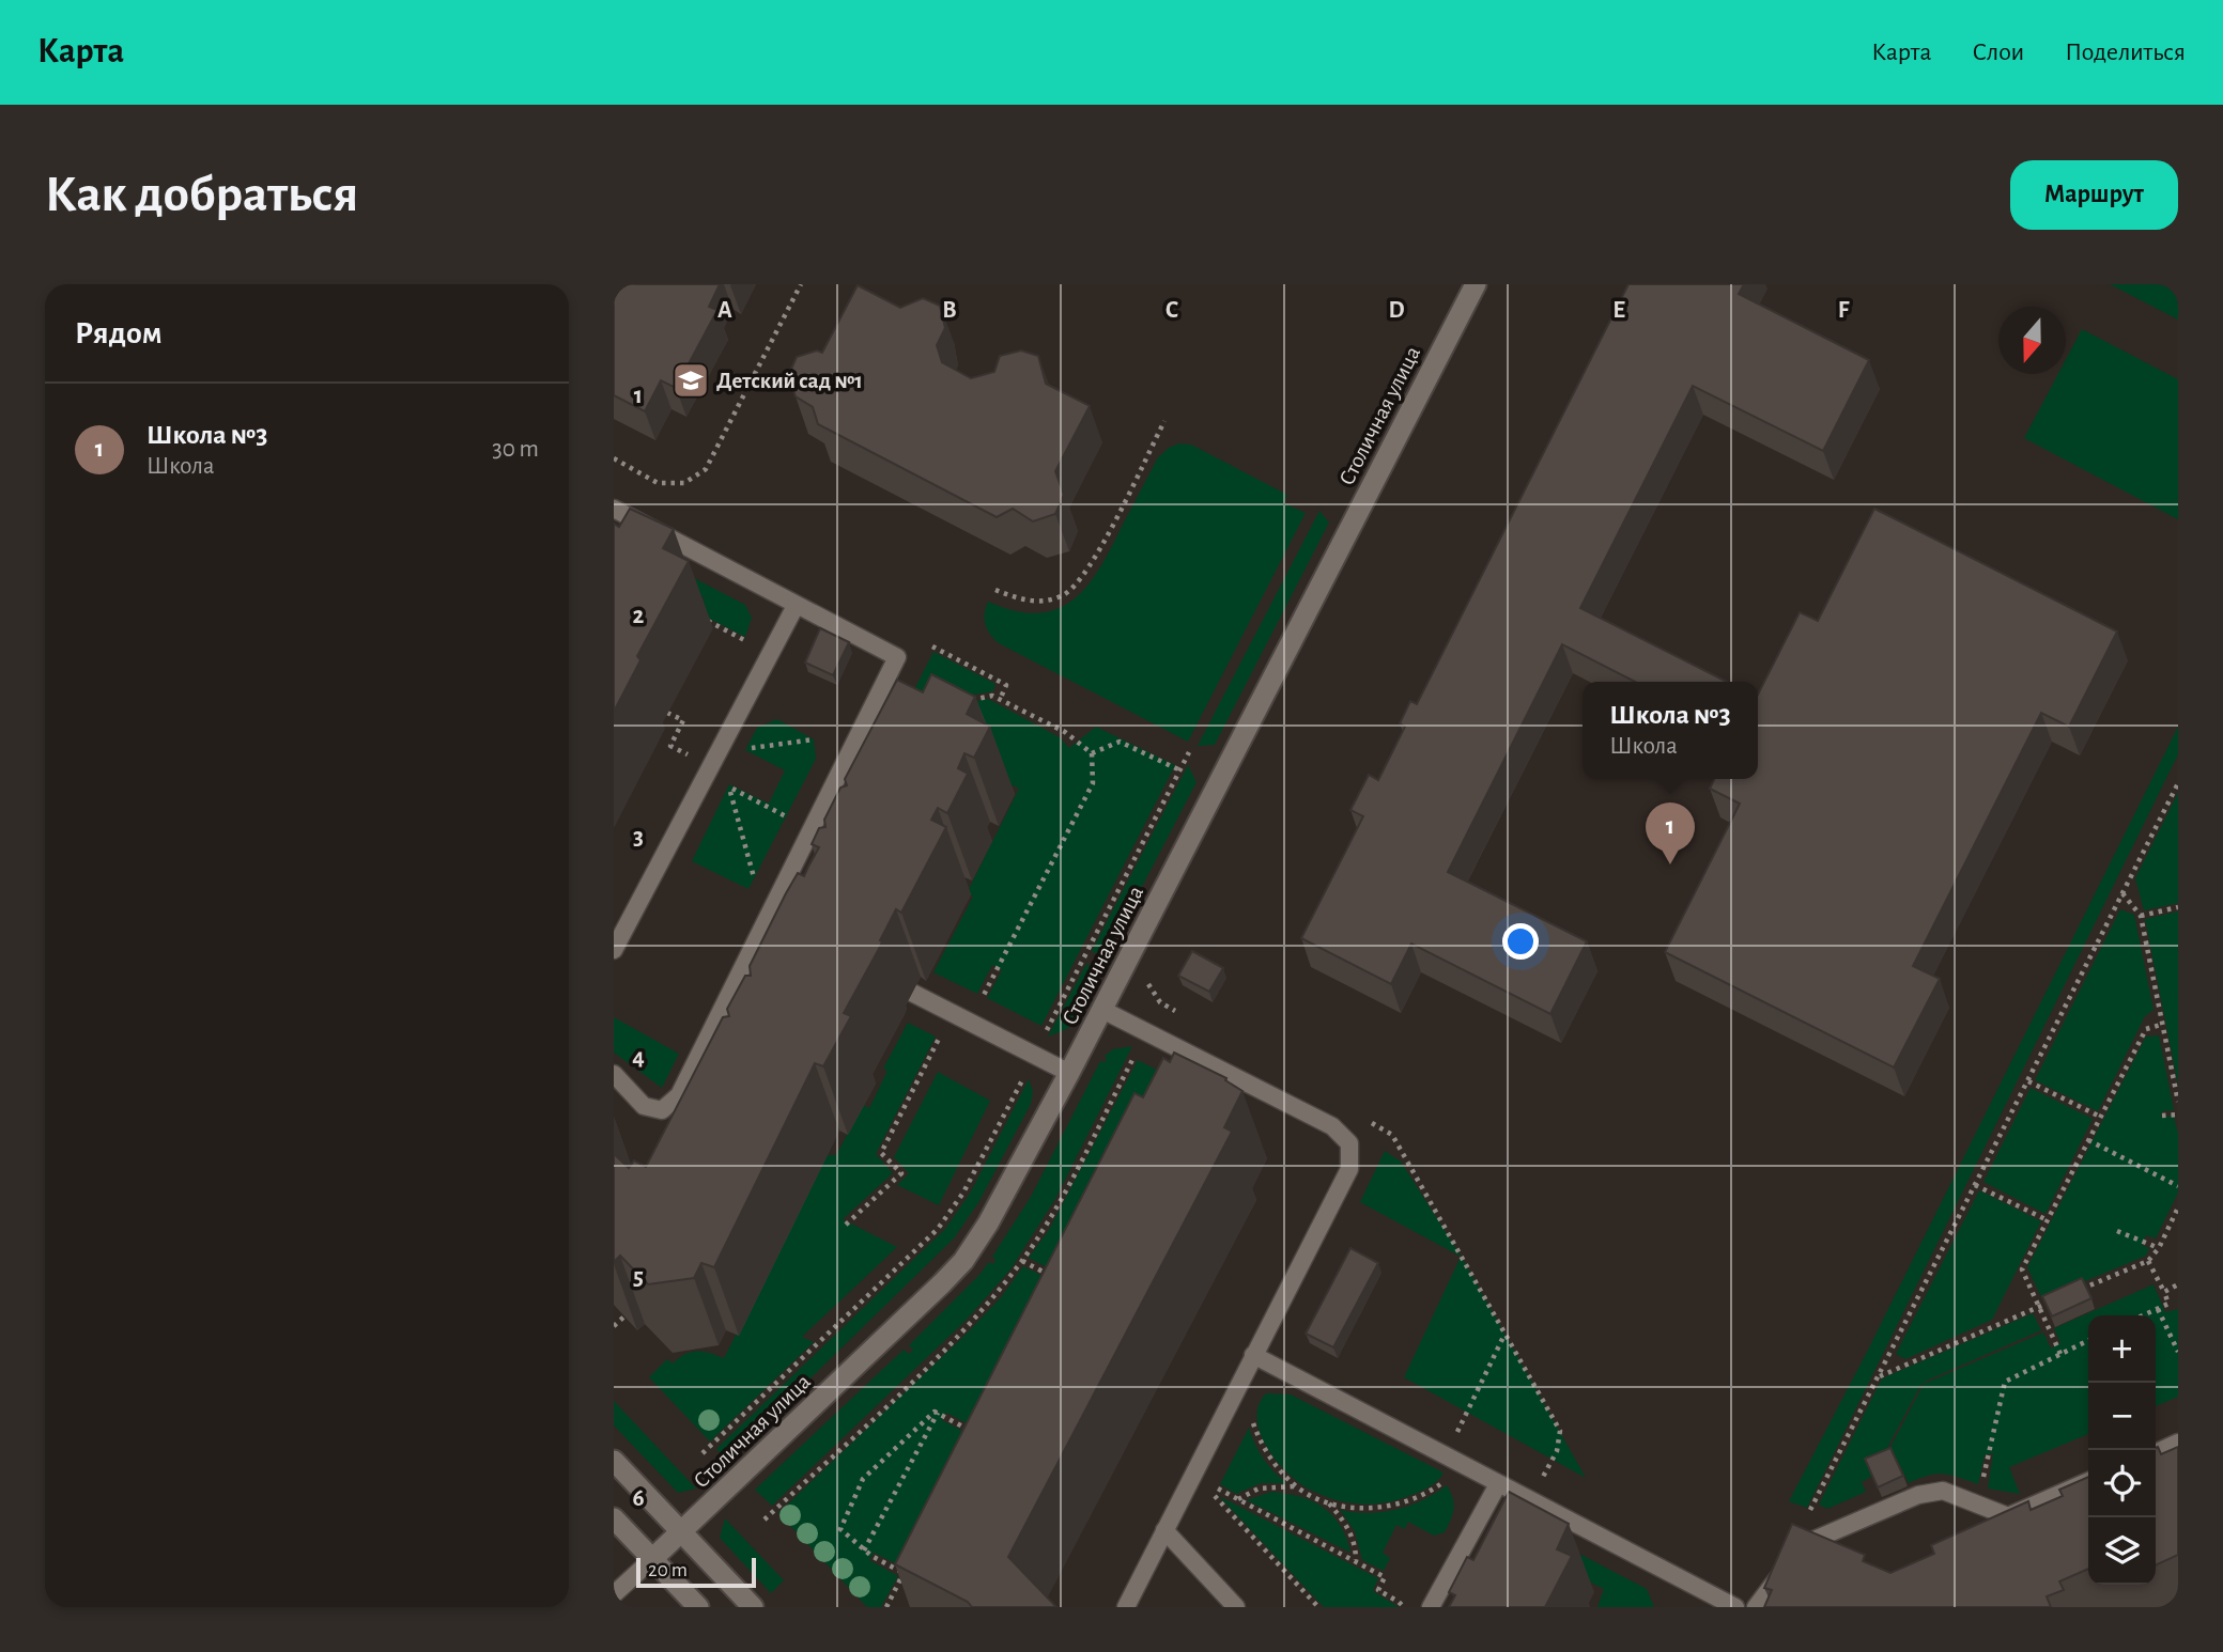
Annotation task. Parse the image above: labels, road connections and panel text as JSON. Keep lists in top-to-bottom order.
{
  "streets": {
    "street": ["Столичная улица"]
  },
  "places": {
    "school or university": ["Детский сад №1"]
  },
  "scale_bar": "20 m",
  "north": "bottom",
  "page": {
    "header": "Карта",
    "nav": ["Карта", "Слои", "Поделиться"],
    "buttons": "Маршрут",
    "title": "Как добраться",
    "heading": "Рядом",
    "list": [
      {
        "mark": "1",
        "name": "Школа №3",
        "note": "Школа",
        "value": "30 m"
      }
    ],
    "popup": ["Школа №3", "Школа"],
    "pins": "1",
    "map_buttons": ["+", "−"],
    "scale": "20 m"
  },
  "grid": {
    "columns": [
      "A",
      "B",
      "C",
      "D",
      "E",
      "F"
    ],
    "rows": [
      "1",
      "2",
      "3",
      "4",
      "5",
      "6"
    ]
  }
}
